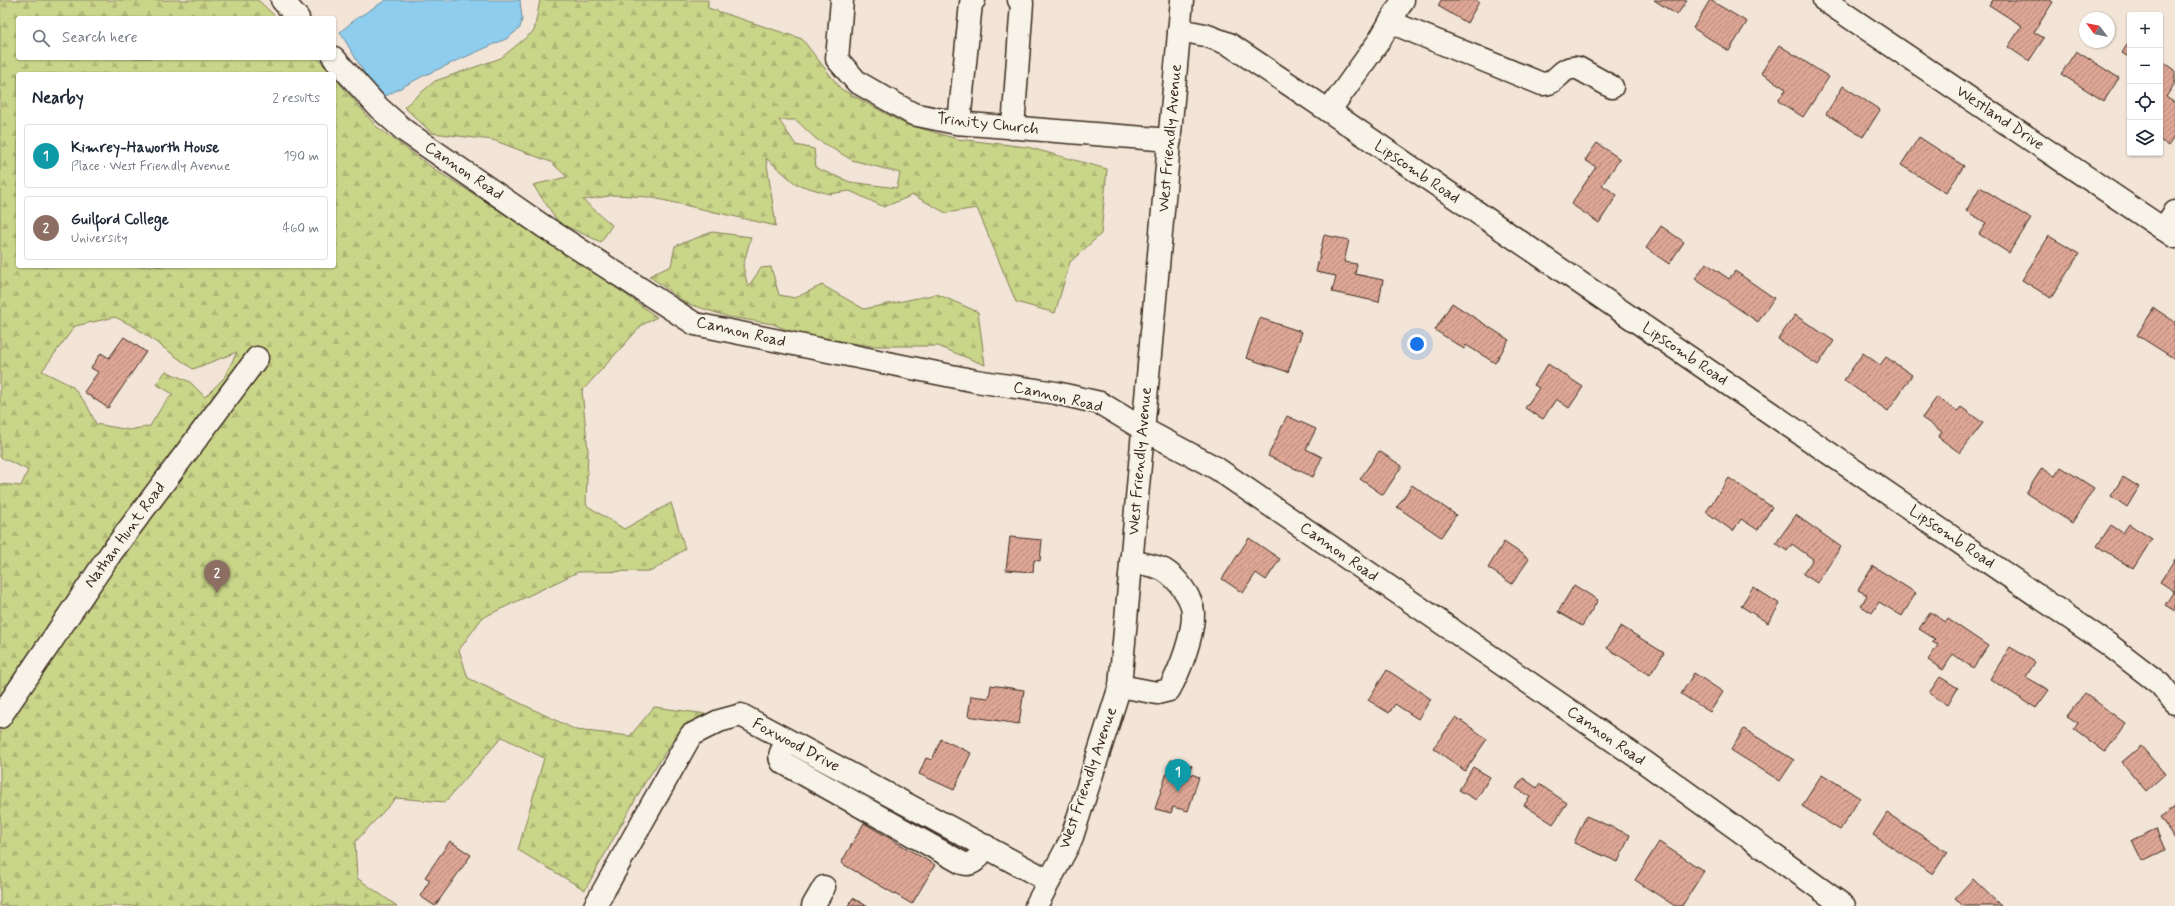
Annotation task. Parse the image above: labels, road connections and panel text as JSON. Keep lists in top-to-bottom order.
{
  "streets": {
    "street": [
      "Westland Drive",
      "Trinity Church",
      "West Friendly Avenue",
      "Cannon Road",
      "Lipscomb Road",
      "Nathan Hunt Road",
      "Foxwood Drive"
    ]
  },
  "crossings": [
    ["Trinity Church", "West Friendly Avenue"],
    ["West Friendly Avenue", "Cannon Road"],
    ["West Friendly Avenue", "Lipscomb Road"],
    ["West Friendly Avenue", "Foxwood Drive"]
  ],
  "north": "top left",
  "page": {
    "map_buttons": ["+", "−"],
    "search": "Search here",
    "heading": ["Nearby", "2 results"],
    "list": [
      {
        "mark": "1",
        "name": "Kimrey-Haworth House",
        "note": "Place · West Friendly Avenue",
        "value": "190 m"
      },
      {
        "mark": "2",
        "name": "Guilford College",
        "note": "University",
        "value": "460 m"
      }
    ],
    "pins": ["2", "1"]
  }
}
